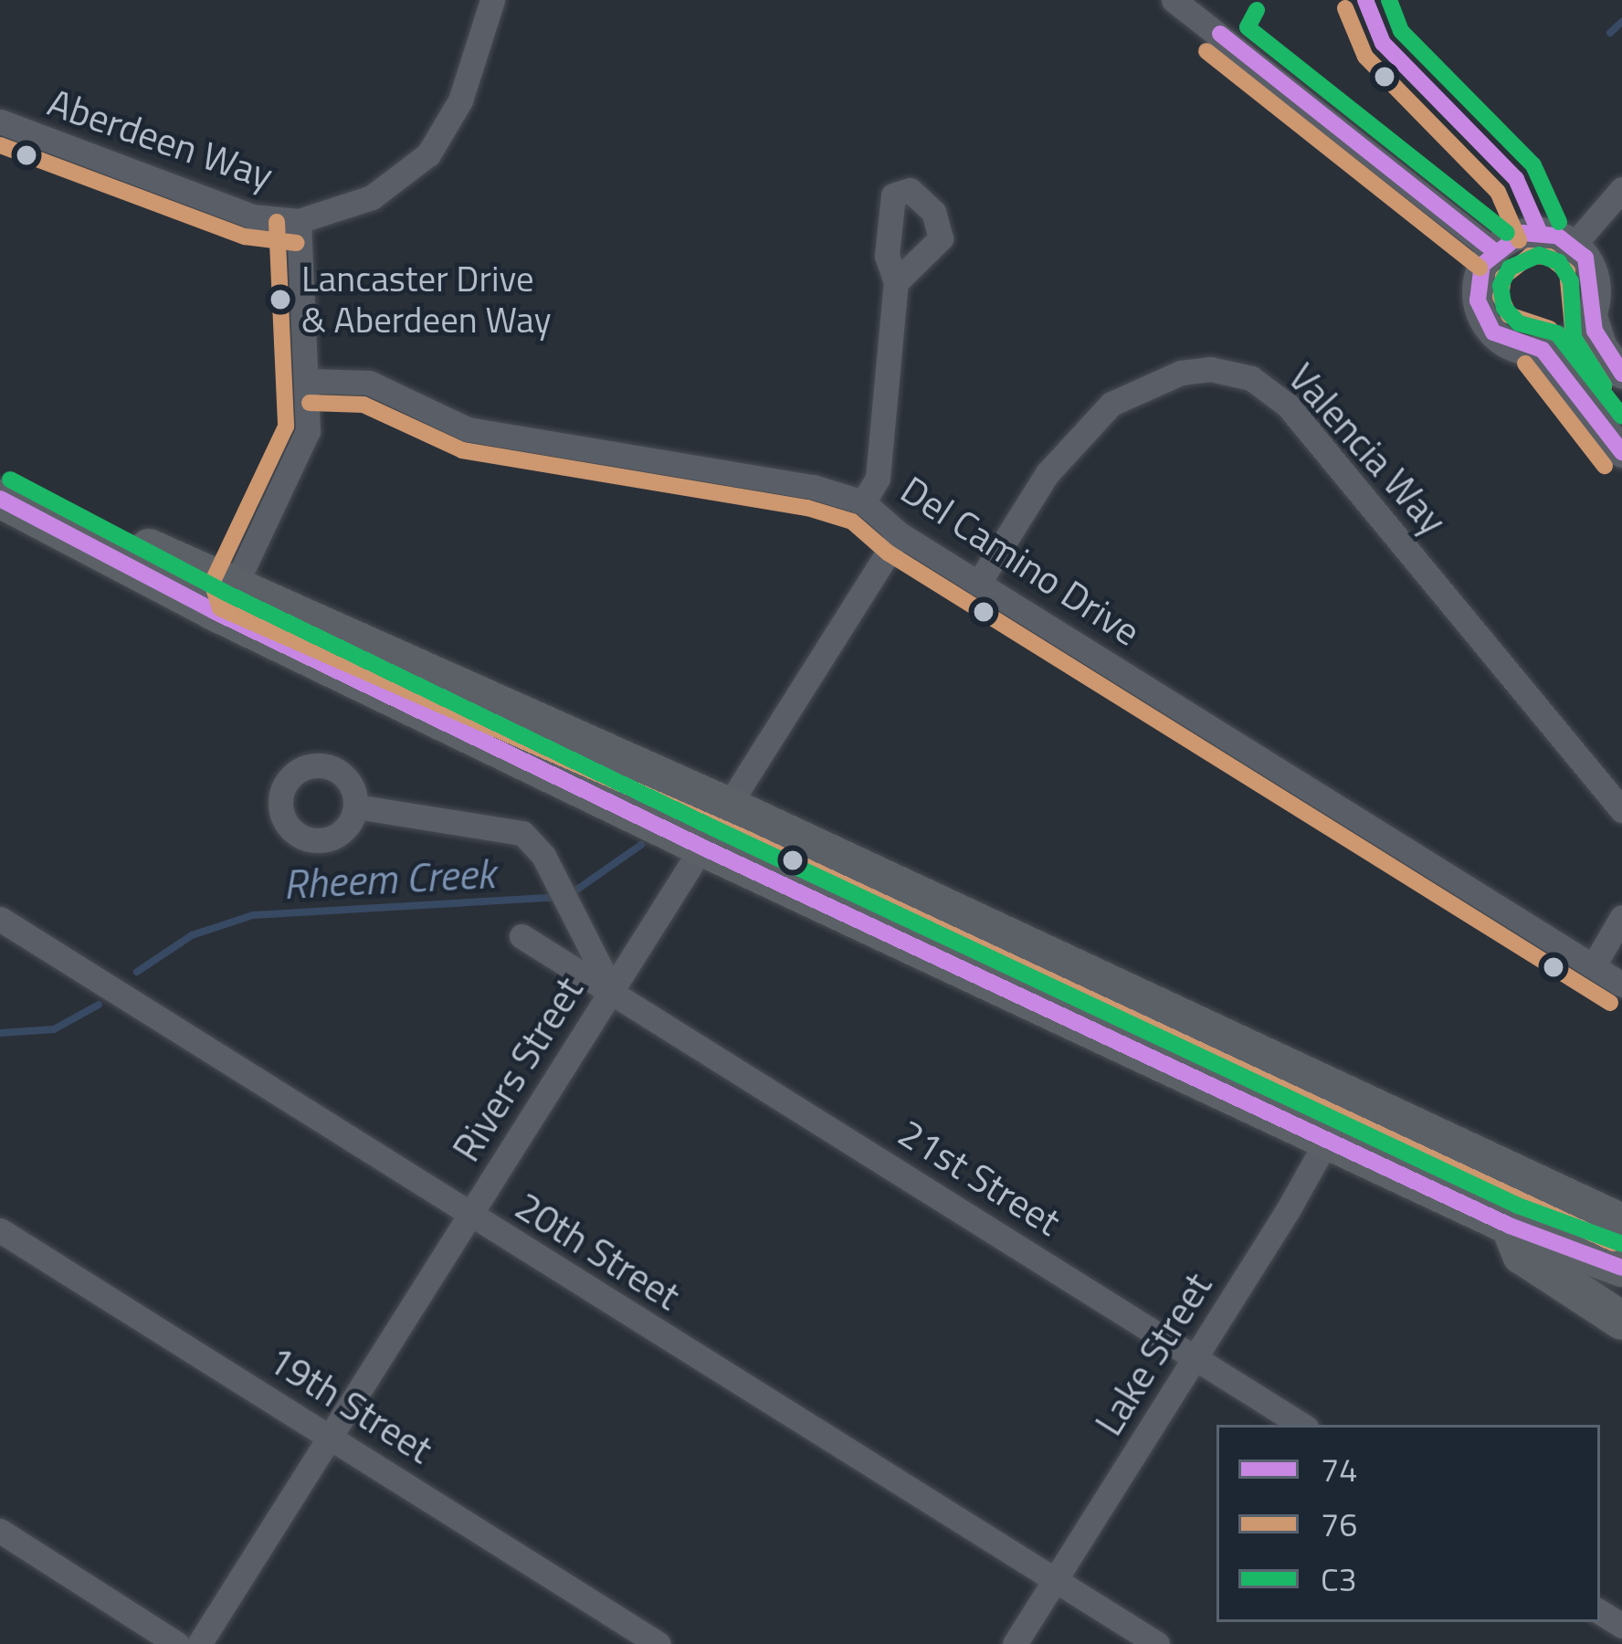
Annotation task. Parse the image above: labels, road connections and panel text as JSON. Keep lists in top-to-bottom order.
{
  "streets": {
    "street": [
      "Aberdeen Way",
      "Valencia Way",
      "Del Camino Drive",
      "Rivers Street",
      "21st Street",
      "20th Street",
      "Lake Street",
      "19th Street"
    ]
  },
  "crossings": [
    ["Valencia Way", "Del Camino Drive"],
    ["Del Camino Drive", "Rivers Street"],
    ["Rivers Street", "21st Street"],
    ["Rivers Street", "20th Street"],
    ["Rivers Street", "19th Street"],
    ["21st Street", "Lake Street"],
    ["20th Street", "Lake Street"]
  ],
  "water": ["Rheem Creek"],
  "places": ["Lancaster Drive & Aberdeen Way"],
  "lines": ["transit line 74", "transit line C3", "transit line 76"],
  "legend": ["74", "76", "C3"]
}
